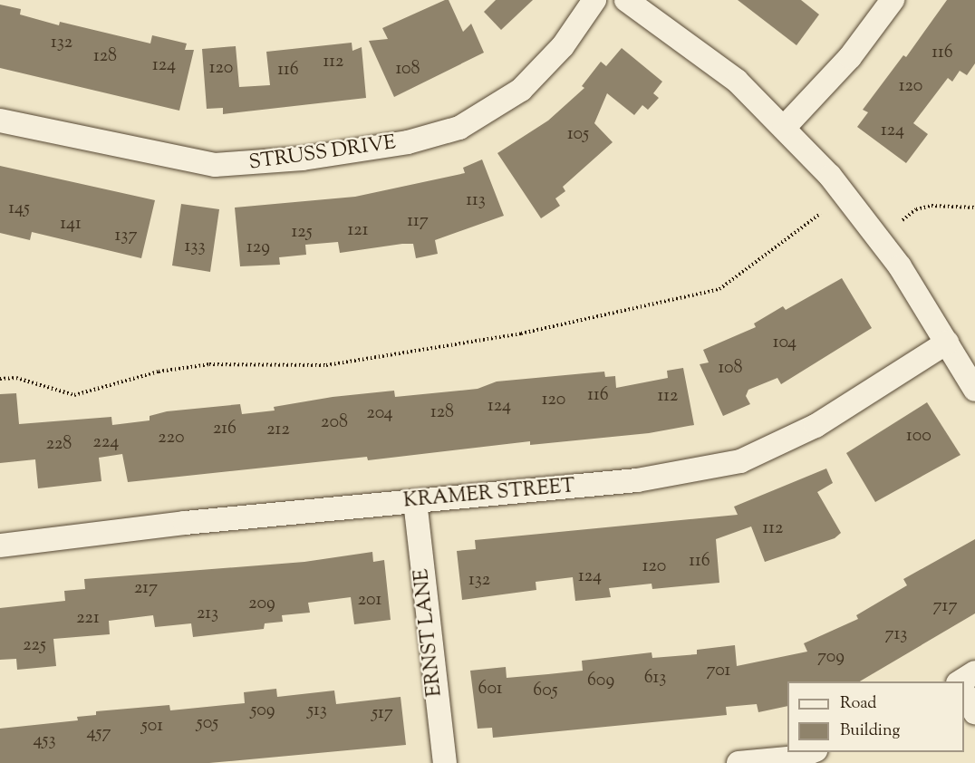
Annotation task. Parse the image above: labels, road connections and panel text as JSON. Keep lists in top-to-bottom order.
{
  "streets": {
    "street": ["STRUSS DRIVE", "KRAMER STREET", "ERNST LANE"]
  },
  "crossings": [
    ["KRAMER STREET", "ERNST LANE"]
  ],
  "house_numbers": [
    "132",
    "116",
    "128",
    "112",
    "124",
    "120",
    "108",
    "116",
    "120",
    "124",
    "105",
    "113",
    "145",
    "117",
    "141",
    "121",
    "125",
    "137",
    "133",
    "129",
    "104",
    "108",
    "116",
    "112",
    "120",
    "124",
    "128",
    "204",
    "208",
    "216",
    "212",
    "100",
    "220",
    "224",
    "228",
    "112",
    "116",
    "120",
    "124",
    "132",
    "217",
    "201",
    "209",
    "717",
    "213",
    "221",
    "713",
    "225",
    "709",
    "701",
    "613",
    "609",
    "601",
    "605",
    "509",
    "513",
    "517",
    "505",
    "501",
    "457",
    "453"
  ],
  "legend": ["Road", "Building"]
}
